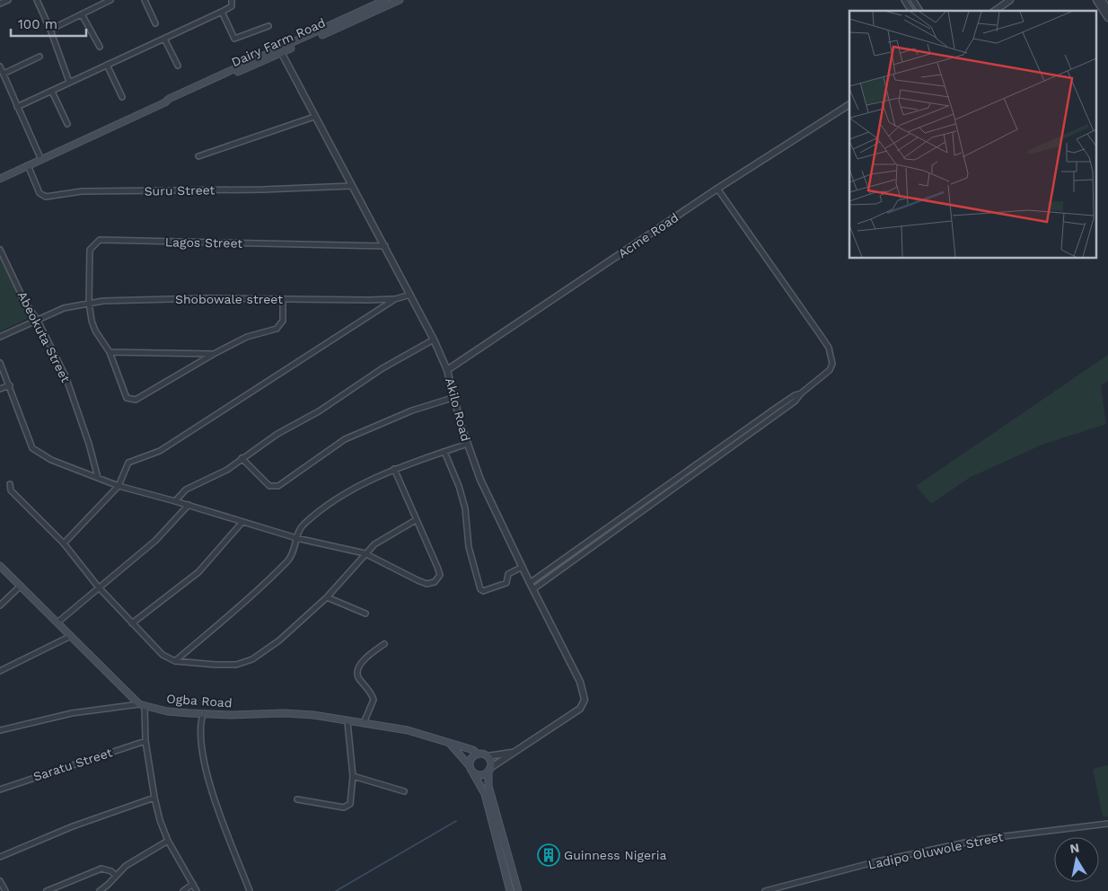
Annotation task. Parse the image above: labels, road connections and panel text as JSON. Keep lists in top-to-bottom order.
{
  "streets": {
    "main road": ["Dairy Farm Road", "Ogba Road"],
    "street": [
      "Suru Street",
      "Acme Road",
      "Lagos Street",
      "Shobowale street",
      "Abeokuta Street",
      "Akilo Road",
      "Saratu Street",
      "Ladipo Oluwole Street"
    ]
  },
  "crossings": [
    ["Dairy Farm Road", "Suru Street"],
    ["Dairy Farm Road", "Akilo Road"],
    ["Suru Street", "Akilo Road"],
    ["Acme Road", "Akilo Road"],
    ["Lagos Street", "Shobowale street"],
    ["Lagos Street", "Akilo Road"],
    ["Shobowale street", "Abeokuta Street"],
    ["Akilo Road", "Ogba Road"]
  ],
  "places": {
    "building": ["Guinness Nigeria"]
  },
  "scale_bar": "100 m",
  "north": "top"
}
